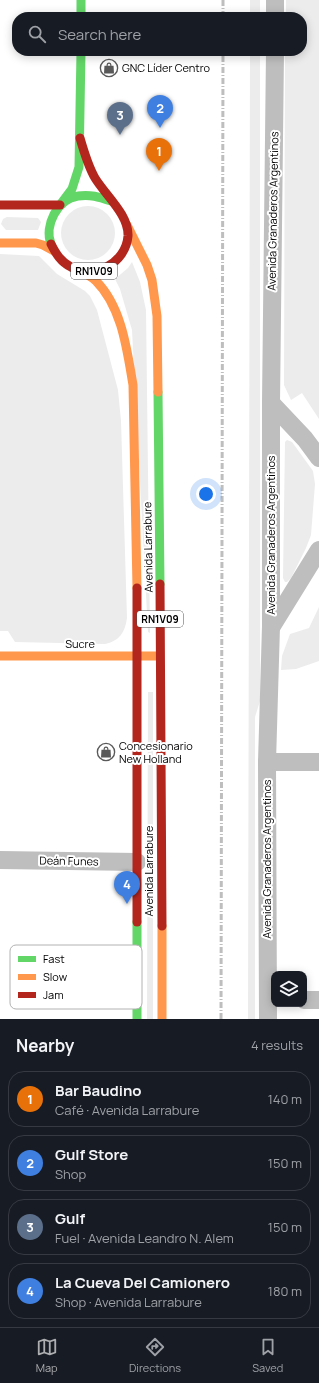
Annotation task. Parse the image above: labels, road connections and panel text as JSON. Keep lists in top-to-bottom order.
{
  "streets": {
    "main road": ["RN1V09", "Avenida Larrabure", "Sucre"],
    "street": ["Avenida Granaderos Argentinos", "Deán Funes"]
  },
  "crossings": [
    ["RN1V09", "Avenida Larrabure"],
    ["Avenida Larrabure", "Sucre"],
    ["Avenida Larrabure", "Deán Funes"]
  ],
  "places": {
    "shop": ["GNC Líder Centro", "Concesionario New Holland"]
  },
  "legend": ["Fast", "Slow", "Jam"],
  "page": {
    "search": "Search here",
    "pins": [
      "2",
      "3",
      "1",
      "4"
    ],
    "heading": ["Nearby", "4 results"],
    "list": [
      {
        "mark": "1",
        "name": "Bar Baudino",
        "note": "Café · Avenida Larrabure",
        "value": "140 m"
      },
      {
        "mark": "2",
        "name": "Gulf Store",
        "note": "Shop",
        "value": "150 m"
      },
      {
        "mark": "3",
        "name": "Gulf",
        "note": "Fuel · Avenida Leandro N. Alem",
        "value": "150 m"
      },
      {
        "mark": "4",
        "name": "La Cueva Del Camionero",
        "note": "Shop · Avenida Larrabure",
        "value": "180 m"
      }
    ],
    "nav": ["Map", "Directions", "Saved"]
  }
}
